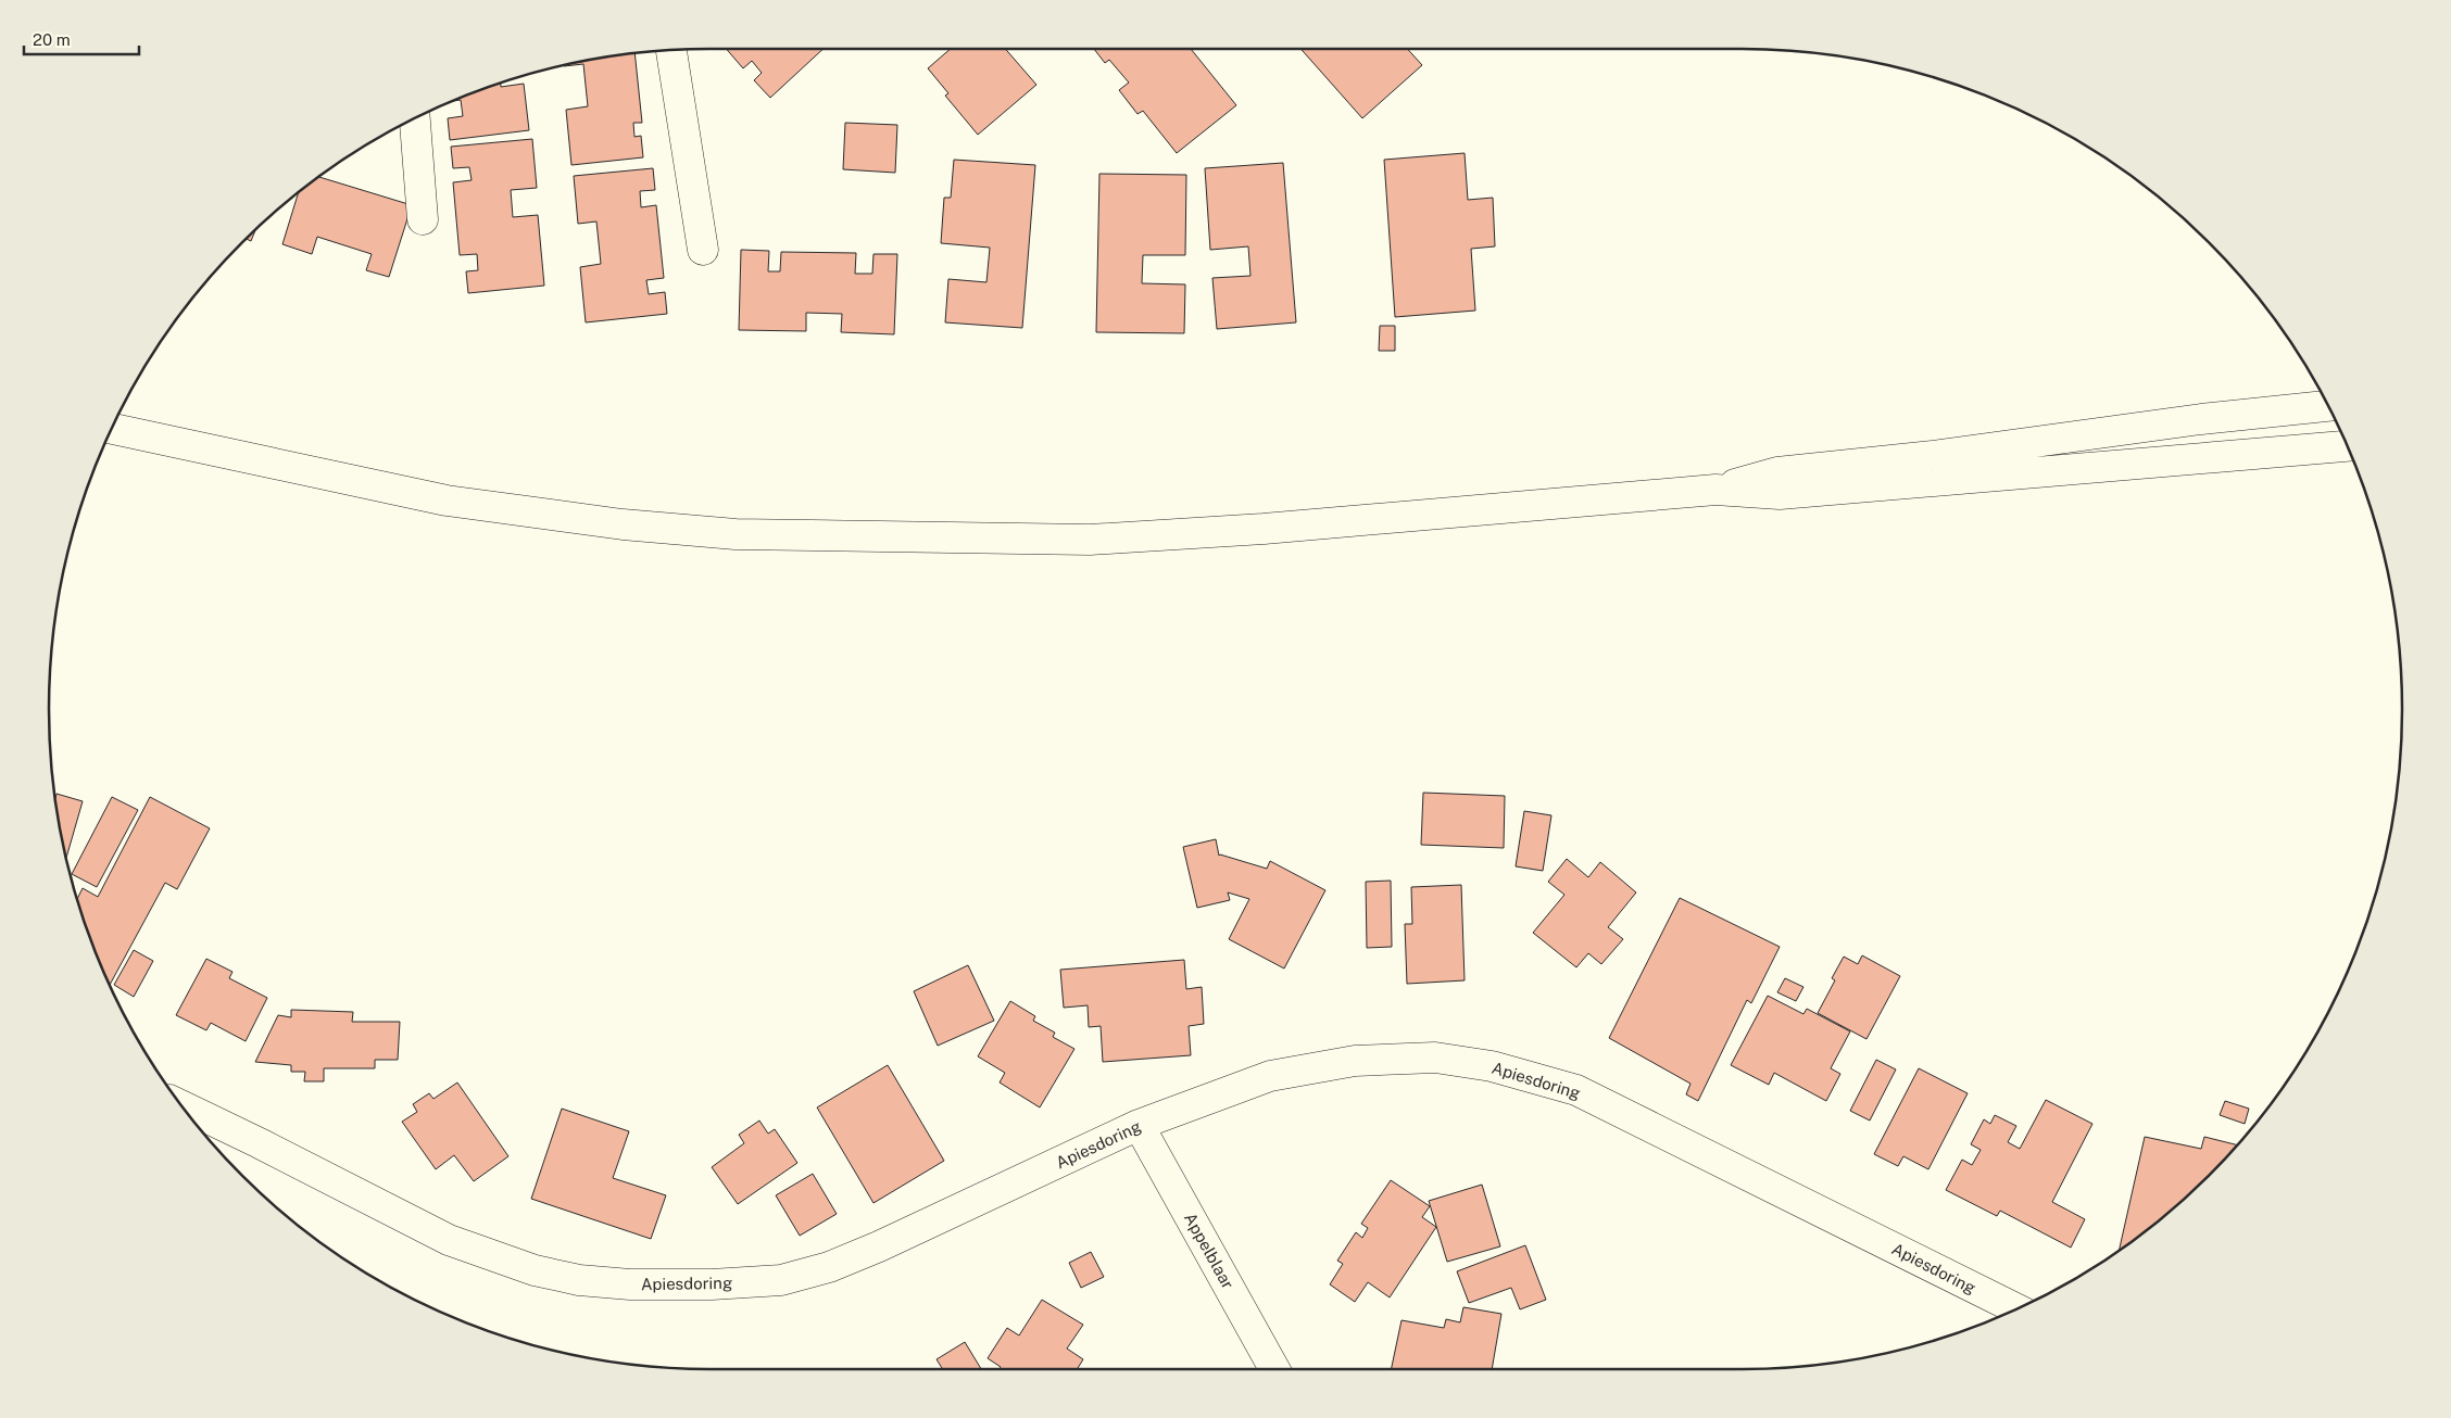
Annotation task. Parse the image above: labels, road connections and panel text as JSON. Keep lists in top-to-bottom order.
{
  "streets": {
    "street": ["Apiesdoring", "Appelblaar"]
  },
  "crossings": [
    ["Apiesdoring", "Appelblaar"]
  ],
  "scale_bar": "20 m"
}
